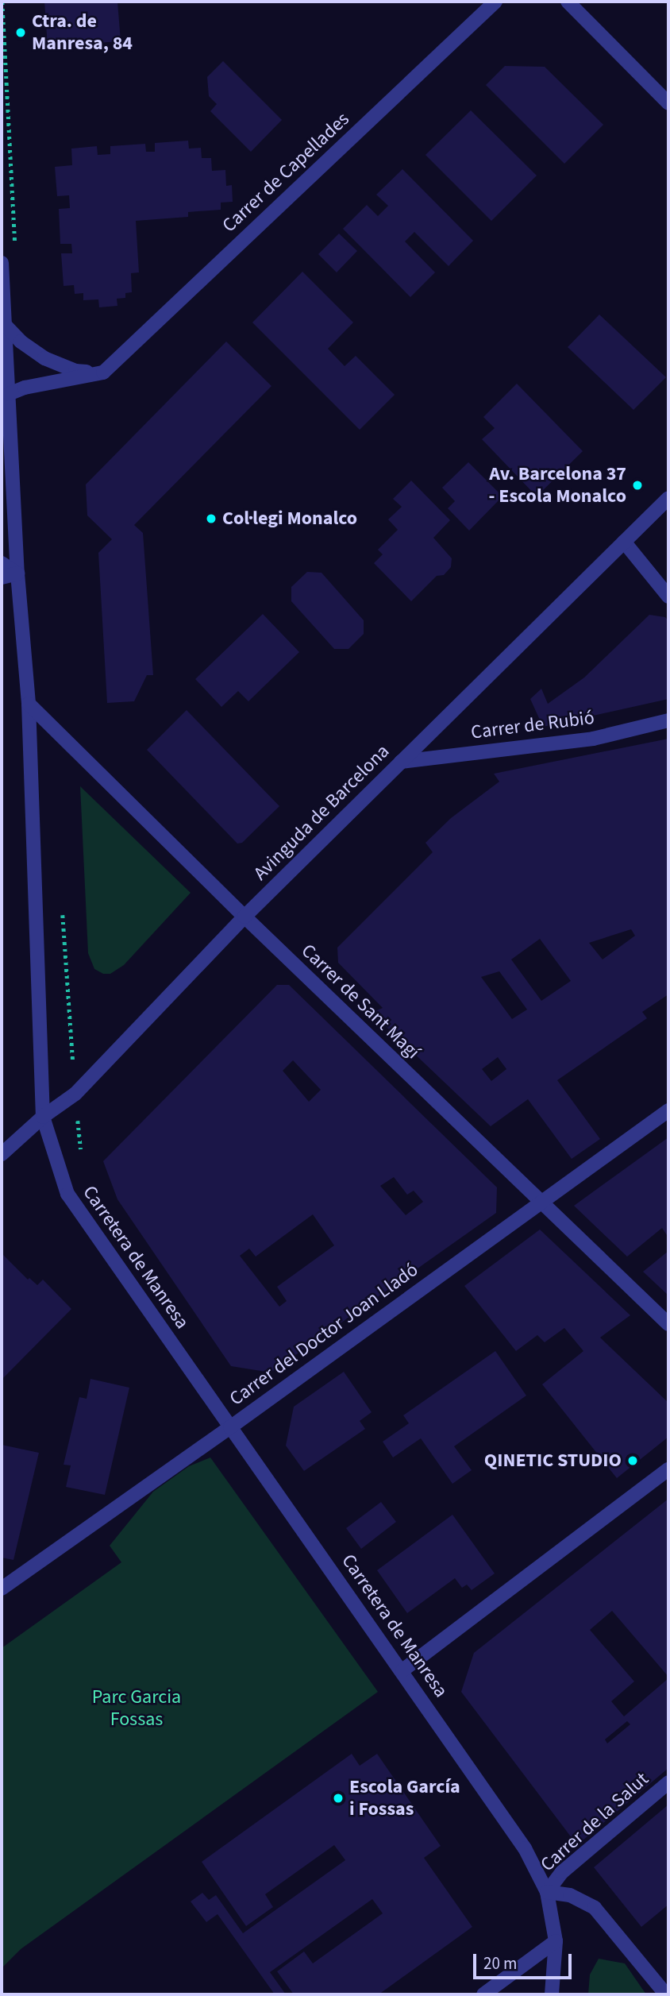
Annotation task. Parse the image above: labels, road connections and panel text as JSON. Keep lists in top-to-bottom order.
{
  "streets": {
    "street": [
      "Carrer de Capellades",
      "Carrer de Rubió",
      "Avinguda de Barcelona",
      "Carrer de Sant Magí",
      "Carretera de Manresa",
      "Carrer del Doctor Joan Lladó",
      "Carrer de la Salut"
    ]
  },
  "crossings": [
    ["Carrer de Rubió", "Avinguda de Barcelona"],
    ["Avinguda de Barcelona", "Carrer de Sant Magí"],
    ["Avinguda de Barcelona", "Carretera de Manresa"],
    ["Carrer de Sant Magí", "Carretera de Manresa"],
    ["Carrer de Sant Magí", "Carrer del Doctor Joan Lladó"],
    ["Carretera de Manresa", "Carrer del Doctor Joan Lladó"],
    ["Carretera de Manresa", "Carrer de la Salut"]
  ],
  "parks": ["Parc Garcia Fossas"],
  "places": [
    "Ctra. de Manresa, 84",
    "Av. Barcelona 37 - Escola Monalco",
    "Col·legi Monalco",
    "QINETIC STUDIO",
    "Escola García i Fossas"
  ],
  "scale_bar": "20 m"
}
